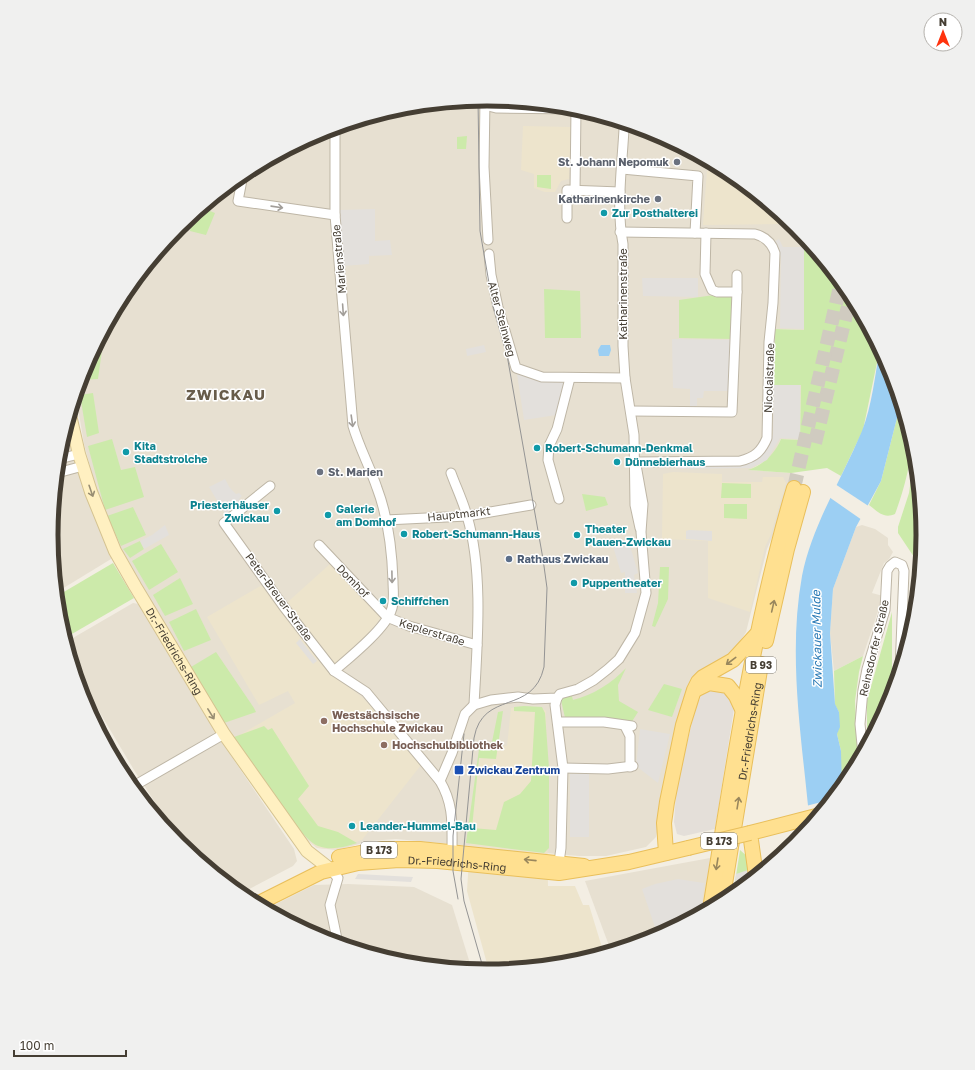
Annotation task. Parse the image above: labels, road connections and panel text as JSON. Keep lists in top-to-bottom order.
{
  "streets": {
    "main road": ["Dr.-Friedrichs-Ring", "B 93", "B 173"],
    "street": [
      "Marienstraße",
      "Katharinenstraße",
      "Alter Steinweg",
      "Nicolaistraße",
      "Hauptmarkt",
      "Domhof",
      "Peter-Breuer-Straße",
      "Keplerstraße",
      "Reinsdorfer Straße"
    ]
  },
  "crossings": [
    ["Marienstraße", "Hauptmarkt"],
    ["Katharinenstraße", "Alter Steinweg"],
    ["Katharinenstraße", "Nicolaistraße"],
    ["Domhof", "Keplerstraße"],
    ["Peter-Breuer-Straße", "Dr.-Friedrichs-Ring"],
    ["Dr.-Friedrichs-Ring", "B 173"]
  ],
  "one_way": ["Marienstraße"],
  "districts": ["ZWICKAU"],
  "water": ["Zwickauer Mulde"],
  "places": {
    "other": [
      "St. Johann Nepomuk",
      "Katharinenkirche",
      "Zur Posthalterei",
      "Robert-Schumann-Denkmal",
      "Kita Stadtstrolche",
      "Dünnebierhaus",
      "St. Marien",
      "Priesterhäuser Zwickau",
      "Galerie am Domhof",
      "Robert-Schumann-Haus",
      "Theater Plauen-Zwickau",
      "Rathaus Zwickau",
      "Puppentheater",
      "Schiffchen",
      "Westsächsische Hochschule Zwickau",
      "Hochschulbibliothek",
      "Leander-Hummel-Bau"
    ],
    "transit": ["Zwickau Zentrum"]
  },
  "scale_bar": "100 m",
  "north": "top"
}
